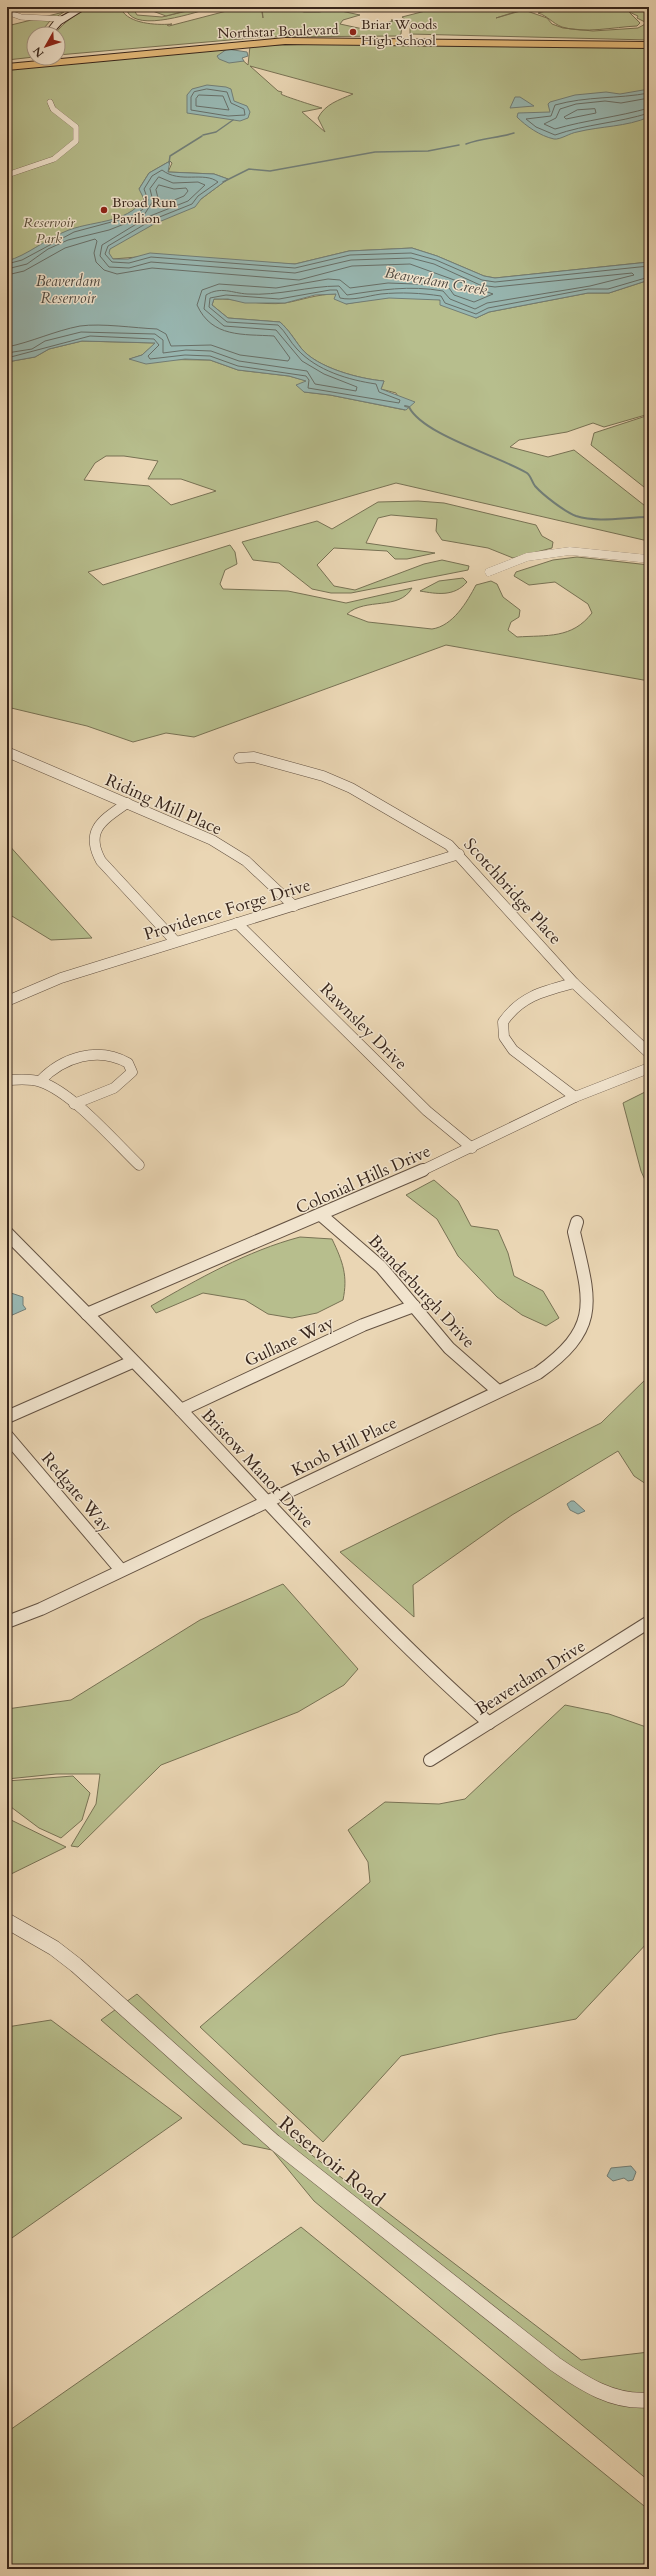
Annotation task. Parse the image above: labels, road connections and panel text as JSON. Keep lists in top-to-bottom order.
{
  "streets": {
    "main road": ["Northstar Boulevard"],
    "street": [
      "Riding Mill Place",
      "Scotchbridge Place",
      "Providence Forge Drive",
      "Rawnsley Drive",
      "Colonial Hills Drive",
      "Branderburgh Drive",
      "Gullane Way",
      "Knob Hill Place",
      "Bristow Manor Drive",
      "Redgate Way",
      "Beaverdam Drive",
      "Reservoir Road"
    ]
  },
  "crossings": [
    ["Riding Mill Place", "Providence Forge Drive"],
    ["Scotchbridge Place", "Providence Forge Drive"],
    ["Providence Forge Drive", "Rawnsley Drive"],
    ["Rawnsley Drive", "Colonial Hills Drive"],
    ["Colonial Hills Drive", "Branderburgh Drive"],
    ["Colonial Hills Drive", "Bristow Manor Drive"],
    ["Branderburgh Drive", "Gullane Way"],
    ["Branderburgh Drive", "Knob Hill Place"],
    ["Gullane Way", "Bristow Manor Drive"],
    ["Knob Hill Place", "Bristow Manor Drive"],
    ["Knob Hill Place", "Redgate Way"],
    ["Bristow Manor Drive", "Beaverdam Drive"]
  ],
  "water": ["Beaverdam Reservoir", "Beaverdam Creek"],
  "parks": ["Reservoir Park"],
  "places": ["Briar Woods High School", "Broad Run Pavilion"],
  "north": "bottom left"
}
